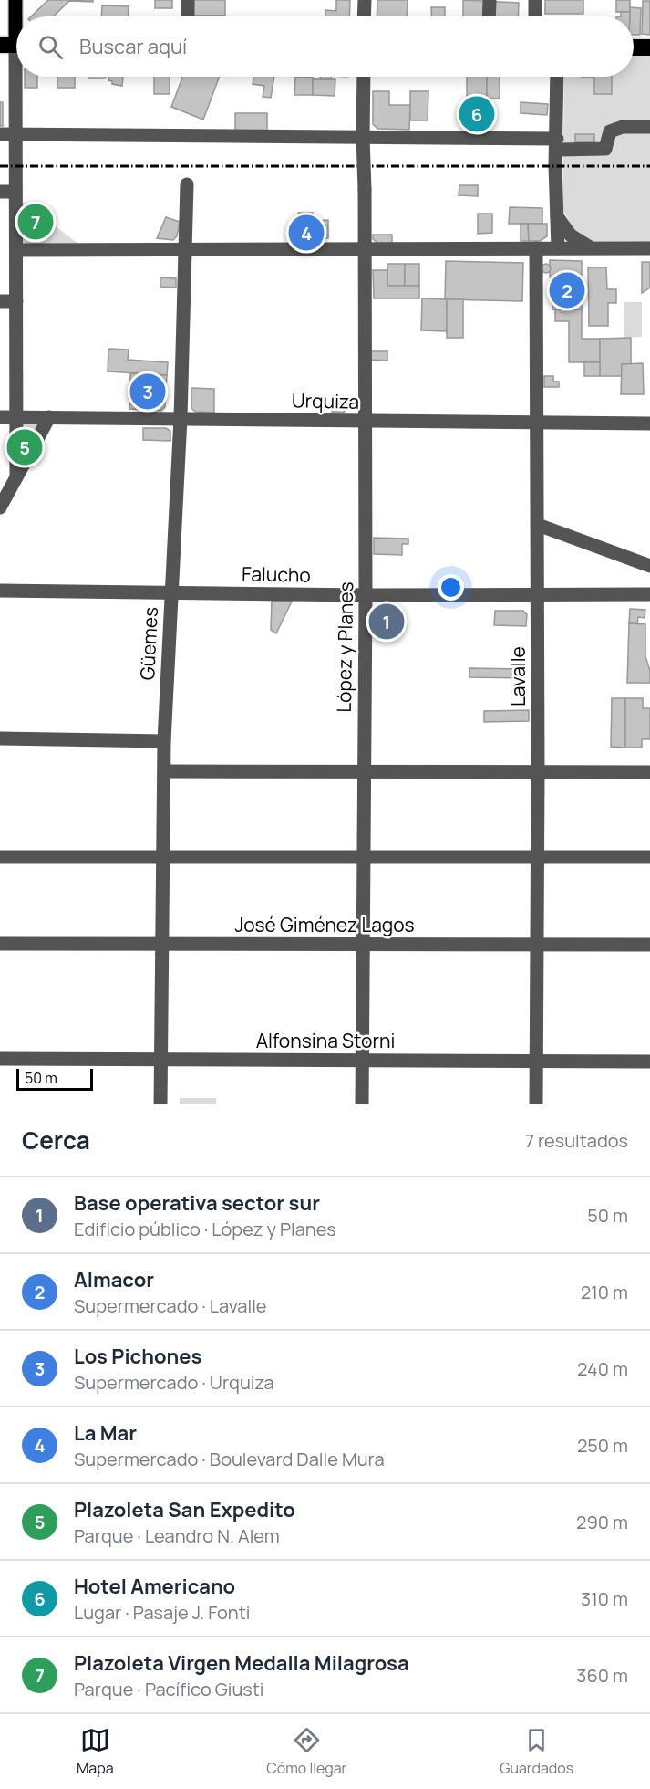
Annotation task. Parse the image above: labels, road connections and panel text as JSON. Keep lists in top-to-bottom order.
{
  "streets": {
    "street": [
      "Urquiza",
      "Falucho",
      "Güemes",
      "López y Planes",
      "Lavalle",
      "José Giménez Lagos",
      "Alfonsina Storni"
    ]
  },
  "crossings": [
    ["Urquiza", "Güemes"],
    ["Urquiza", "López y Planes"],
    ["Urquiza", "Lavalle"],
    ["Falucho", "Güemes"],
    ["Falucho", "López y Planes"],
    ["Falucho", "Lavalle"],
    ["Güemes", "José Giménez Lagos"],
    ["Güemes", "Alfonsina Storni"],
    ["López y Planes", "José Giménez Lagos"],
    ["López y Planes", "Alfonsina Storni"],
    ["Lavalle", "José Giménez Lagos"],
    ["Lavalle", "Alfonsina Storni"]
  ],
  "scale_bar": "50 m",
  "page": {
    "search": "Buscar aquí",
    "pins": [
      "6",
      "7",
      "4",
      "2",
      "3",
      "5",
      "1"
    ],
    "scale": "50 m",
    "heading": ["Cerca", "7 resultados"],
    "list": [
      {
        "mark": "1",
        "name": "Base operativa sector sur",
        "note": "Edificio público · López y Planes",
        "value": "50 m"
      },
      {
        "mark": "2",
        "name": "Almacor",
        "note": "Supermercado · Lavalle",
        "value": "210 m"
      },
      {
        "mark": "3",
        "name": "Los Pichones",
        "note": "Supermercado · Urquiza",
        "value": "240 m"
      },
      {
        "mark": "4",
        "name": "La Mar",
        "note": "Supermercado · Boulevard Dalle Mura",
        "value": "250 m"
      },
      {
        "mark": "5",
        "name": "Plazoleta San Expedito",
        "note": "Parque · Leandro N. Alem",
        "value": "290 m"
      },
      {
        "mark": "6",
        "name": "Hotel Americano",
        "note": "Lugar · Pasaje J. Fonti",
        "value": "310 m"
      },
      {
        "mark": "7",
        "name": "Plazoleta Virgen Medalla Milagrosa",
        "note": "Parque · Pacífico Giusti",
        "value": "360 m"
      }
    ],
    "nav": ["Mapa", "Cómo llegar", "Guardados"]
  }
}
